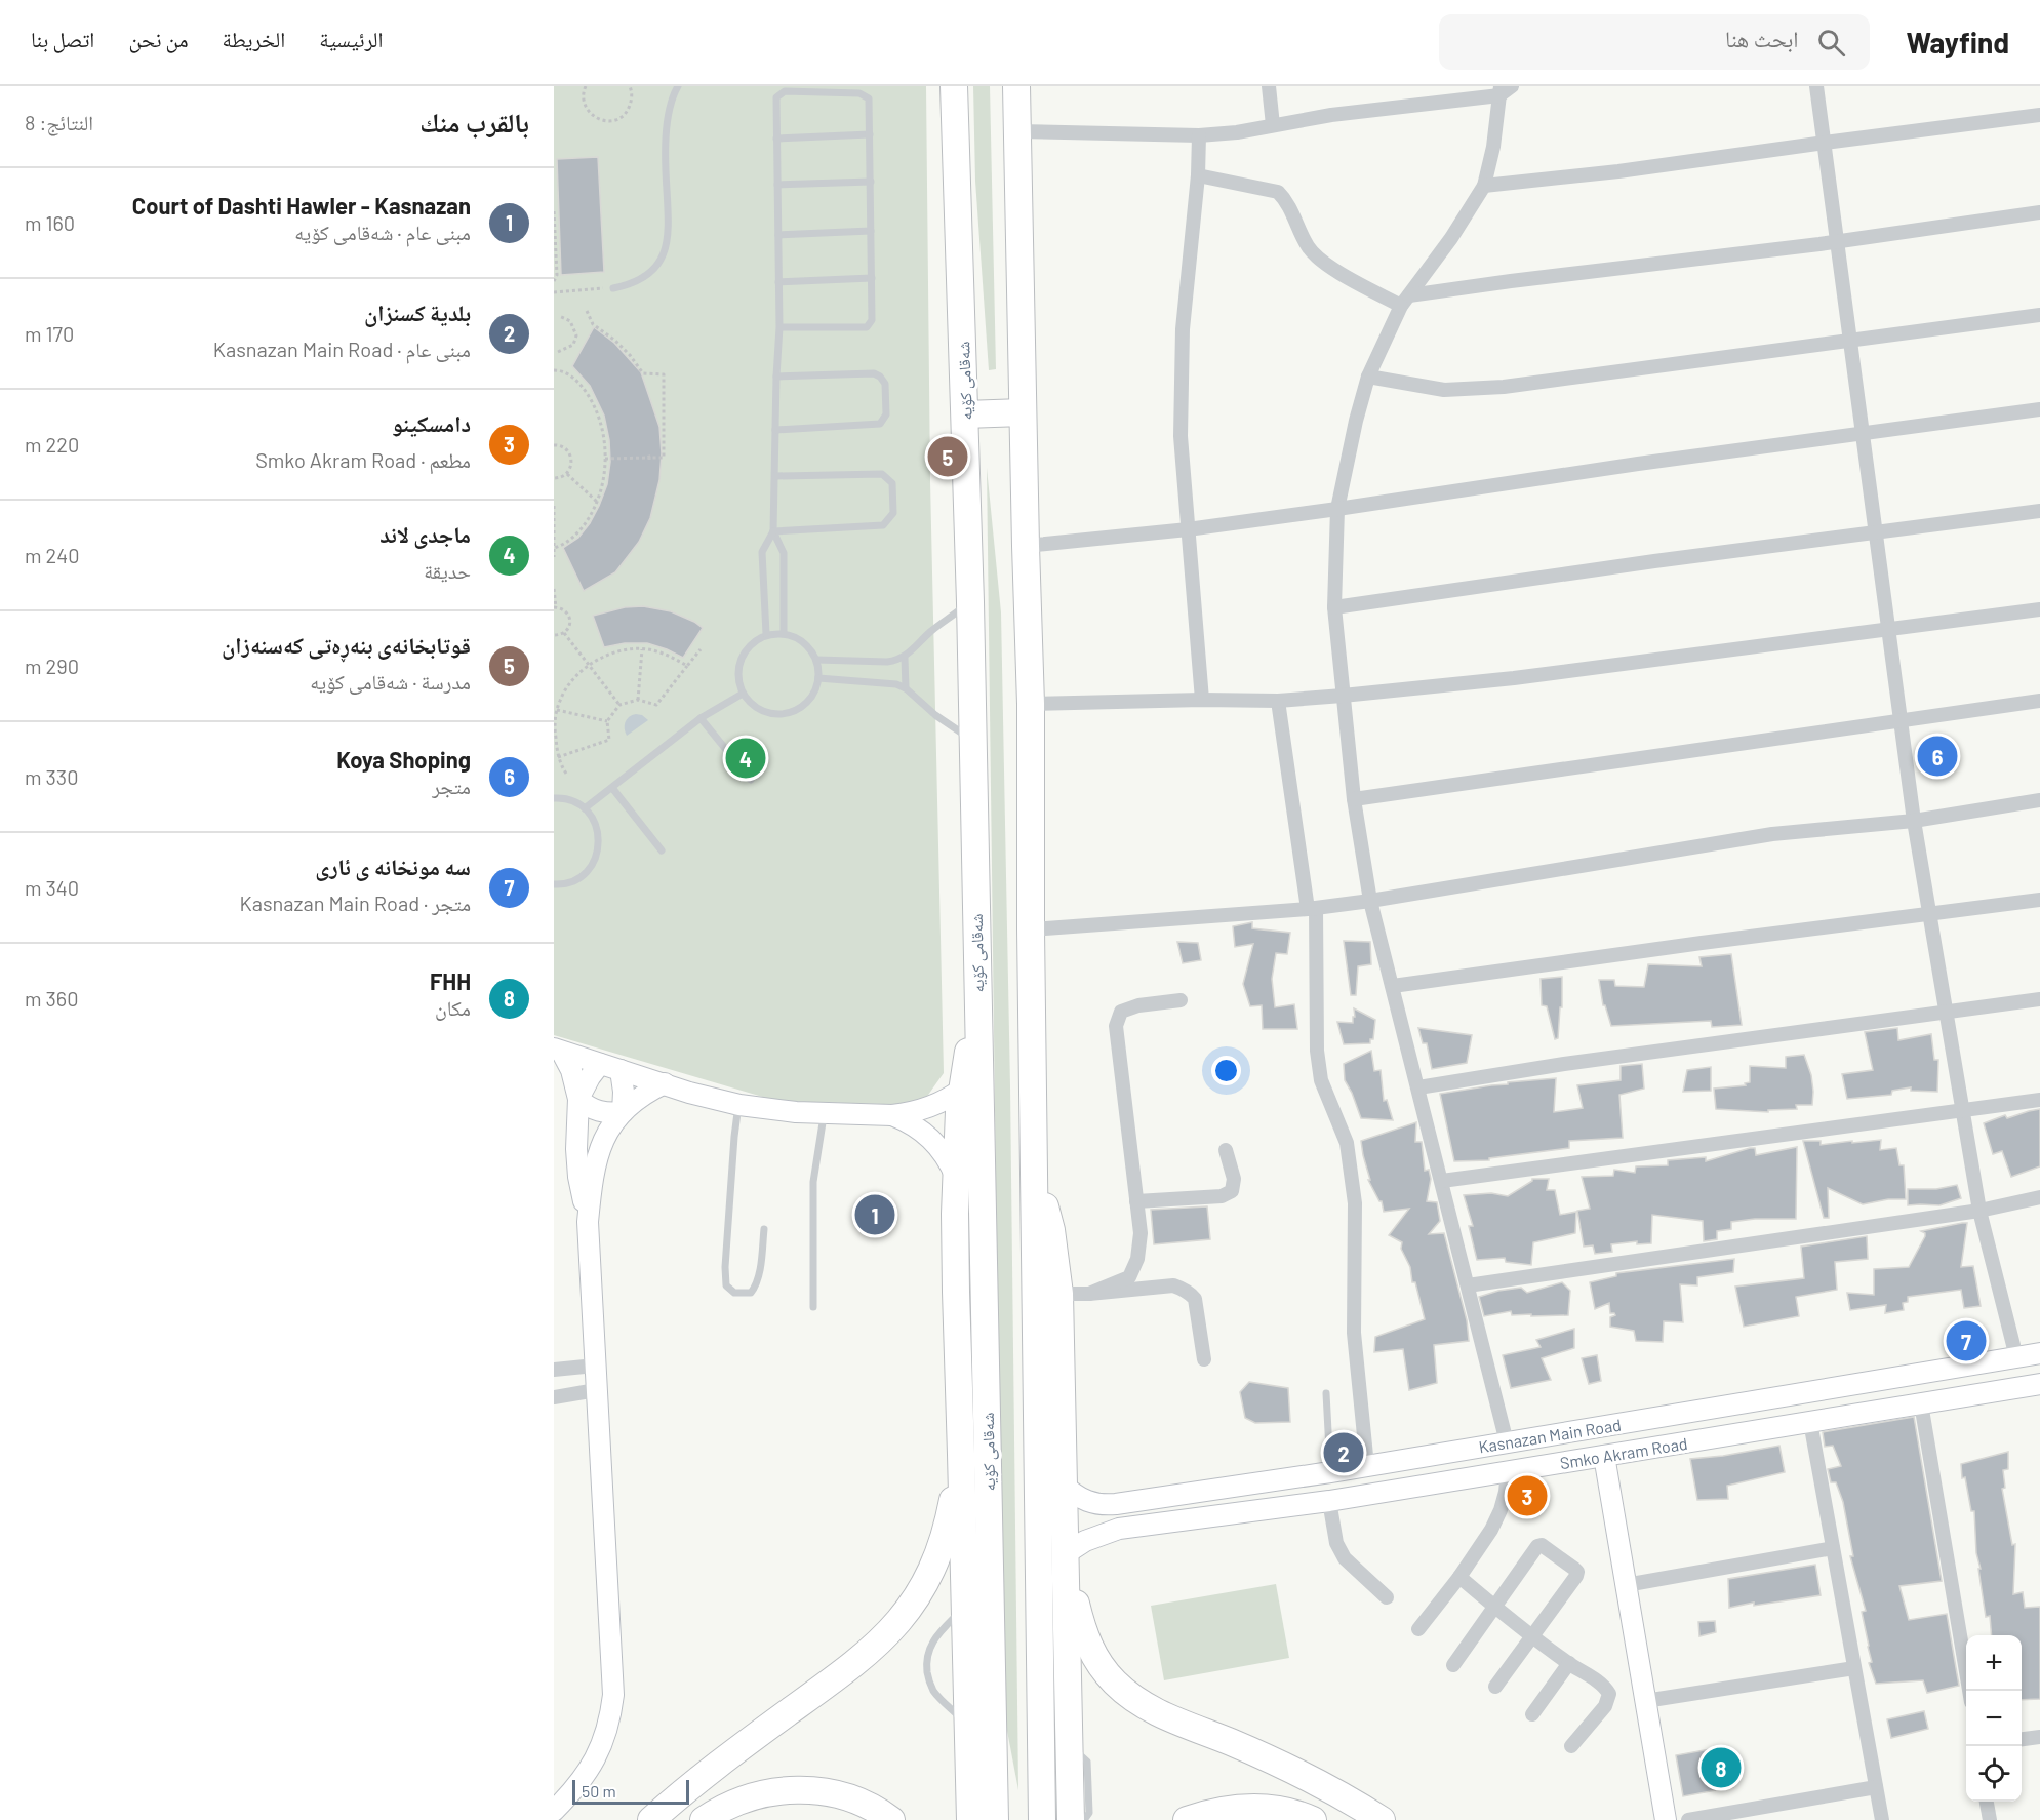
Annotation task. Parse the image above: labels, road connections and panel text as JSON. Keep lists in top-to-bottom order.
{
  "streets": {
    "highway": ["شەقامی کۆیە"],
    "street": ["Kasnazan Main Road", "Smko Akram Road"]
  },
  "scale_bar": "50 m",
  "page": {
    "header": "Wayfind",
    "search": "ابحث هنا",
    "nav": [
      "الرئيسية",
      "الخريطة",
      "من نحن",
      "اتصل بنا"
    ],
    "heading": ["بالقرب منك", "النتائج: 8"],
    "list": [
      {
        "mark": "1",
        "name": "Court of Dashti Hawler - Kasnazan",
        "note": "مبنى عام · شەقامی کۆیە",
        "value": "160 m"
      },
      {
        "mark": "2",
        "name": "بلدية كسنزان",
        "note": "مبنى عام · Kasnazan Main Road",
        "value": "170 m"
      },
      {
        "mark": "3",
        "name": "دامسكينو",
        "note": "مطعم · Smko Akram Road",
        "value": "220 m"
      },
      {
        "mark": "4",
        "name": "ماجدی لاند",
        "note": "حديقة",
        "value": "240 m"
      },
      {
        "mark": "5",
        "name": "قوتابخانەی بنەڕەتی کەسنەزان",
        "note": "مدرسة · شەقامی کۆیە",
        "value": "290 m"
      },
      {
        "mark": "6",
        "name": "Koya Shoping",
        "note": "متجر",
        "value": "330 m"
      },
      {
        "mark": "7",
        "name": "سه مونخانه ی ئاری",
        "note": "متجر · Kasnazan Main Road",
        "value": "340 m"
      },
      {
        "mark": "8",
        "name": "FHH",
        "note": "مكان",
        "value": "360 m"
      }
    ],
    "pins": [
      "5",
      "6",
      "4",
      "1",
      "7",
      "2",
      "3",
      "8"
    ],
    "map_buttons": ["+", "−"],
    "scale": "50 m"
  }
}
